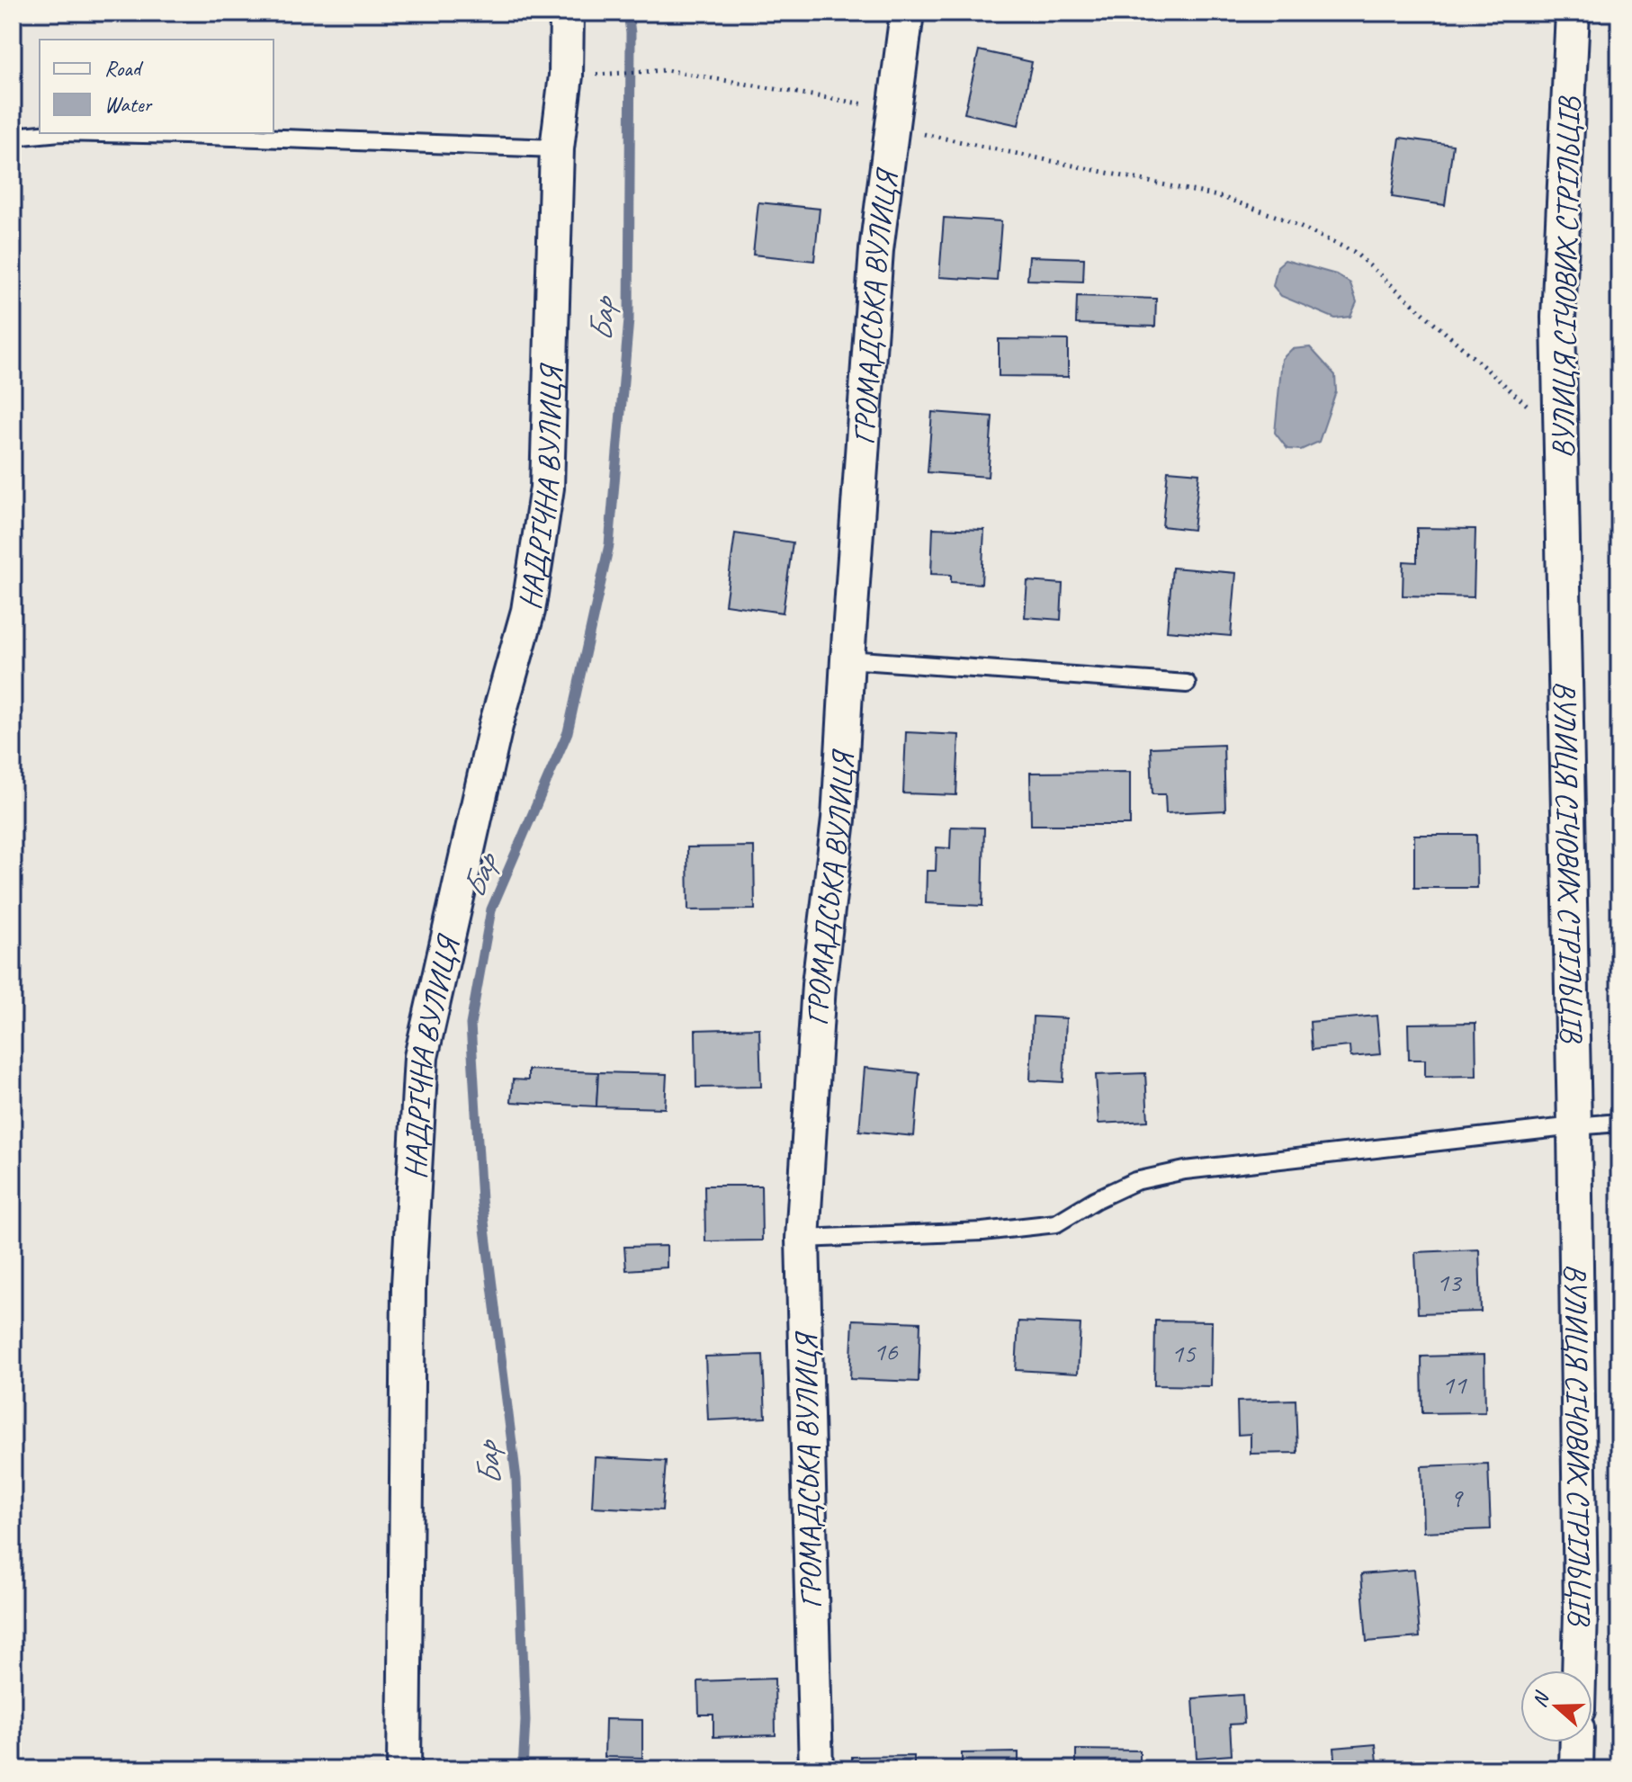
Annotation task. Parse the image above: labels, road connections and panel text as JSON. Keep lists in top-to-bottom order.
{
  "streets": {
    "street": ["ВУЛИЦЯ СІЧОВИХ СТРІЛЬЦІВ", "ГРОМАДСЬКА ВУЛИЦЯ", "НАДРІЧНА ВУЛИЦЯ"]
  },
  "water": ["Бар"],
  "house_numbers": [
    "13",
    "16",
    "15",
    "11",
    "9"
  ],
  "legend": ["Road", "Water"],
  "north": "left"
}
